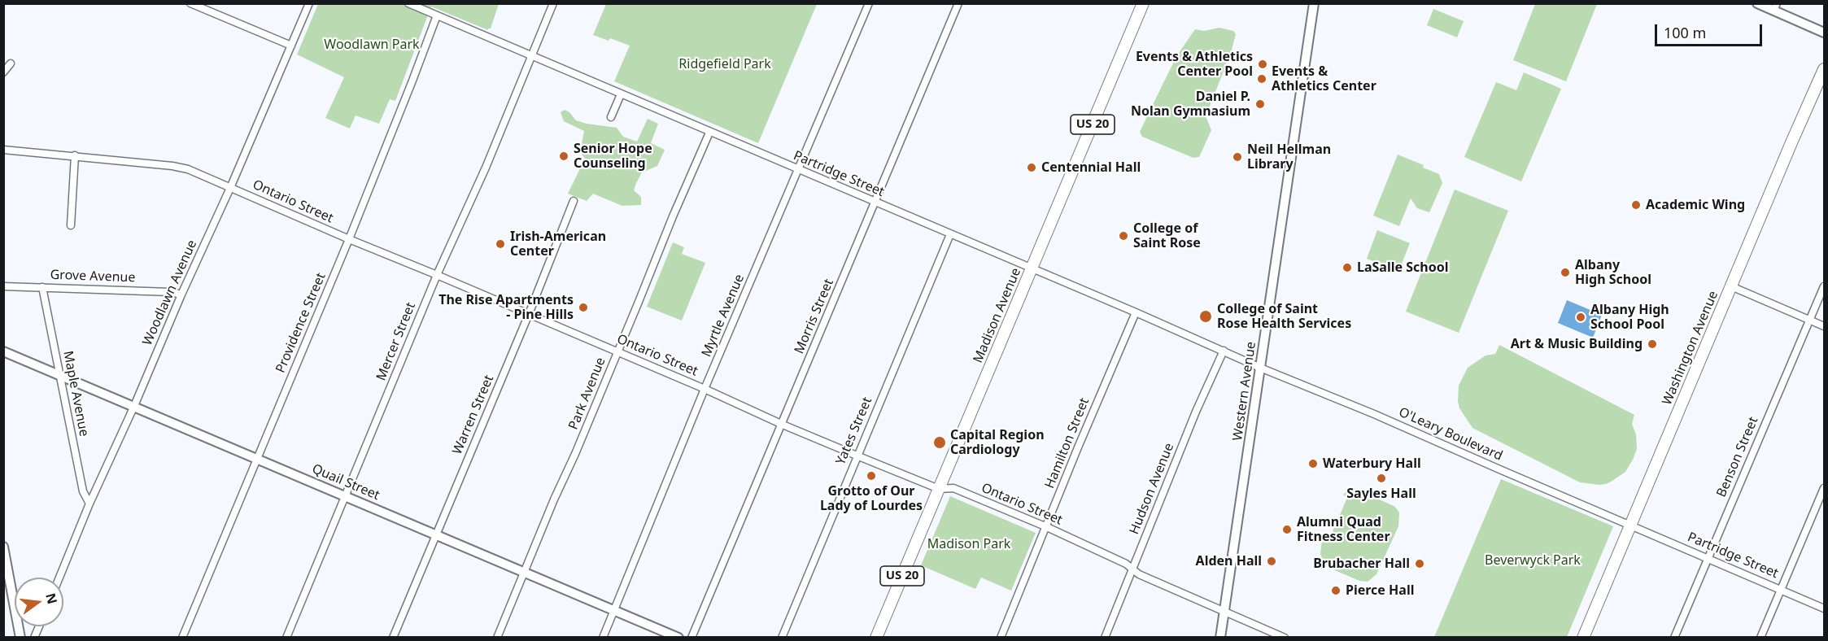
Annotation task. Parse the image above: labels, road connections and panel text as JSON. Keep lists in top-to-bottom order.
{
  "streets": {
    "main road": ["US 20", "Madison Avenue", "Washington Avenue"],
    "street": [
      "Partridge Street",
      "Ontario Street",
      "Grove Avenue",
      "Woodlawn Avenue",
      "Myrtle Avenue",
      "Morris Street",
      "Providence Street",
      "Mercer Street",
      "Western Avenue",
      "Maple Avenue",
      "Park Avenue",
      "Warren Street",
      "Yates Street",
      "O'Leary Boulevard",
      "Hamilton Street",
      "Benson Street",
      "Quail Street",
      "Hudson Avenue"
    ]
  },
  "crossings": [
    ["Partridge Street", "Myrtle Avenue"],
    ["Partridge Street", "Madison Avenue"],
    ["Partridge Street", "Morris Street"],
    ["Partridge Street", "Providence Street"],
    ["Partridge Street", "Mercer Street"],
    ["Partridge Street", "Washington Avenue"],
    ["Partridge Street", "Western Avenue"],
    ["Partridge Street", "Park Avenue"],
    ["Partridge Street", "Yates Street"],
    ["Partridge Street", "O'Leary Boulevard"],
    ["Partridge Street", "Hamilton Street"],
    ["Partridge Street", "Benson Street"],
    ["Partridge Street", "Hudson Avenue"],
    ["Ontario Street", "Woodlawn Avenue"],
    ["Ontario Street", "Myrtle Avenue"],
    ["Ontario Street", "Madison Avenue"],
    ["Ontario Street", "Morris Street"],
    ["Ontario Street", "Providence Street"],
    ["Ontario Street", "Mercer Street"],
    ["Ontario Street", "Western Avenue"],
    ["Ontario Street", "Park Avenue"],
    ["Ontario Street", "Warren Street"],
    ["Ontario Street", "Yates Street"],
    ["Ontario Street", "Hamilton Street"],
    ["Ontario Street", "Hudson Avenue"],
    ["Grove Avenue", "Woodlawn Avenue"],
    ["Grove Avenue", "Maple Avenue"],
    ["Woodlawn Avenue", "Maple Avenue"],
    ["Woodlawn Avenue", "Quail Street"],
    ["Myrtle Avenue", "Quail Street"],
    ["Providence Street", "Quail Street"],
    ["Mercer Street", "Quail Street"],
    ["Washington Avenue", "O'Leary Boulevard"],
    ["Western Avenue", "O'Leary Boulevard"],
    ["Maple Avenue", "Quail Street"],
    ["Park Avenue", "Quail Street"],
    ["Warren Street", "Quail Street"]
  ],
  "parks": [
    "Woodlawn Park",
    "Ridgefield Park",
    "Madison Park",
    "Beverwyck Park"
  ],
  "places": [
    "Events & Athletics Center Pool",
    "Events & Athletics Center",
    "Daniel P. Nolan Gymnasium",
    "Senior Hope Counseling",
    "Neil Hellman Library",
    "Centennial Hall",
    "Academic Wing",
    "College of Saint Rose",
    "Irish-American Center",
    "LaSalle School",
    "Albany High School",
    "The Rise Apartments - Pine Hills",
    "College of Saint Rose Health Services",
    "Albany High School Pool",
    "Art & Music Building",
    "Capital Region Cardiology",
    "Waterbury Hall",
    "Grotto of Our Lady of Lourdes",
    "Sayles Hall",
    "Alumni Quad Fitness Center",
    "Alden Hall",
    "Brubacher Hall",
    "Pierce Hall"
  ],
  "scale_bar": "100 m",
  "north": "right"
}
